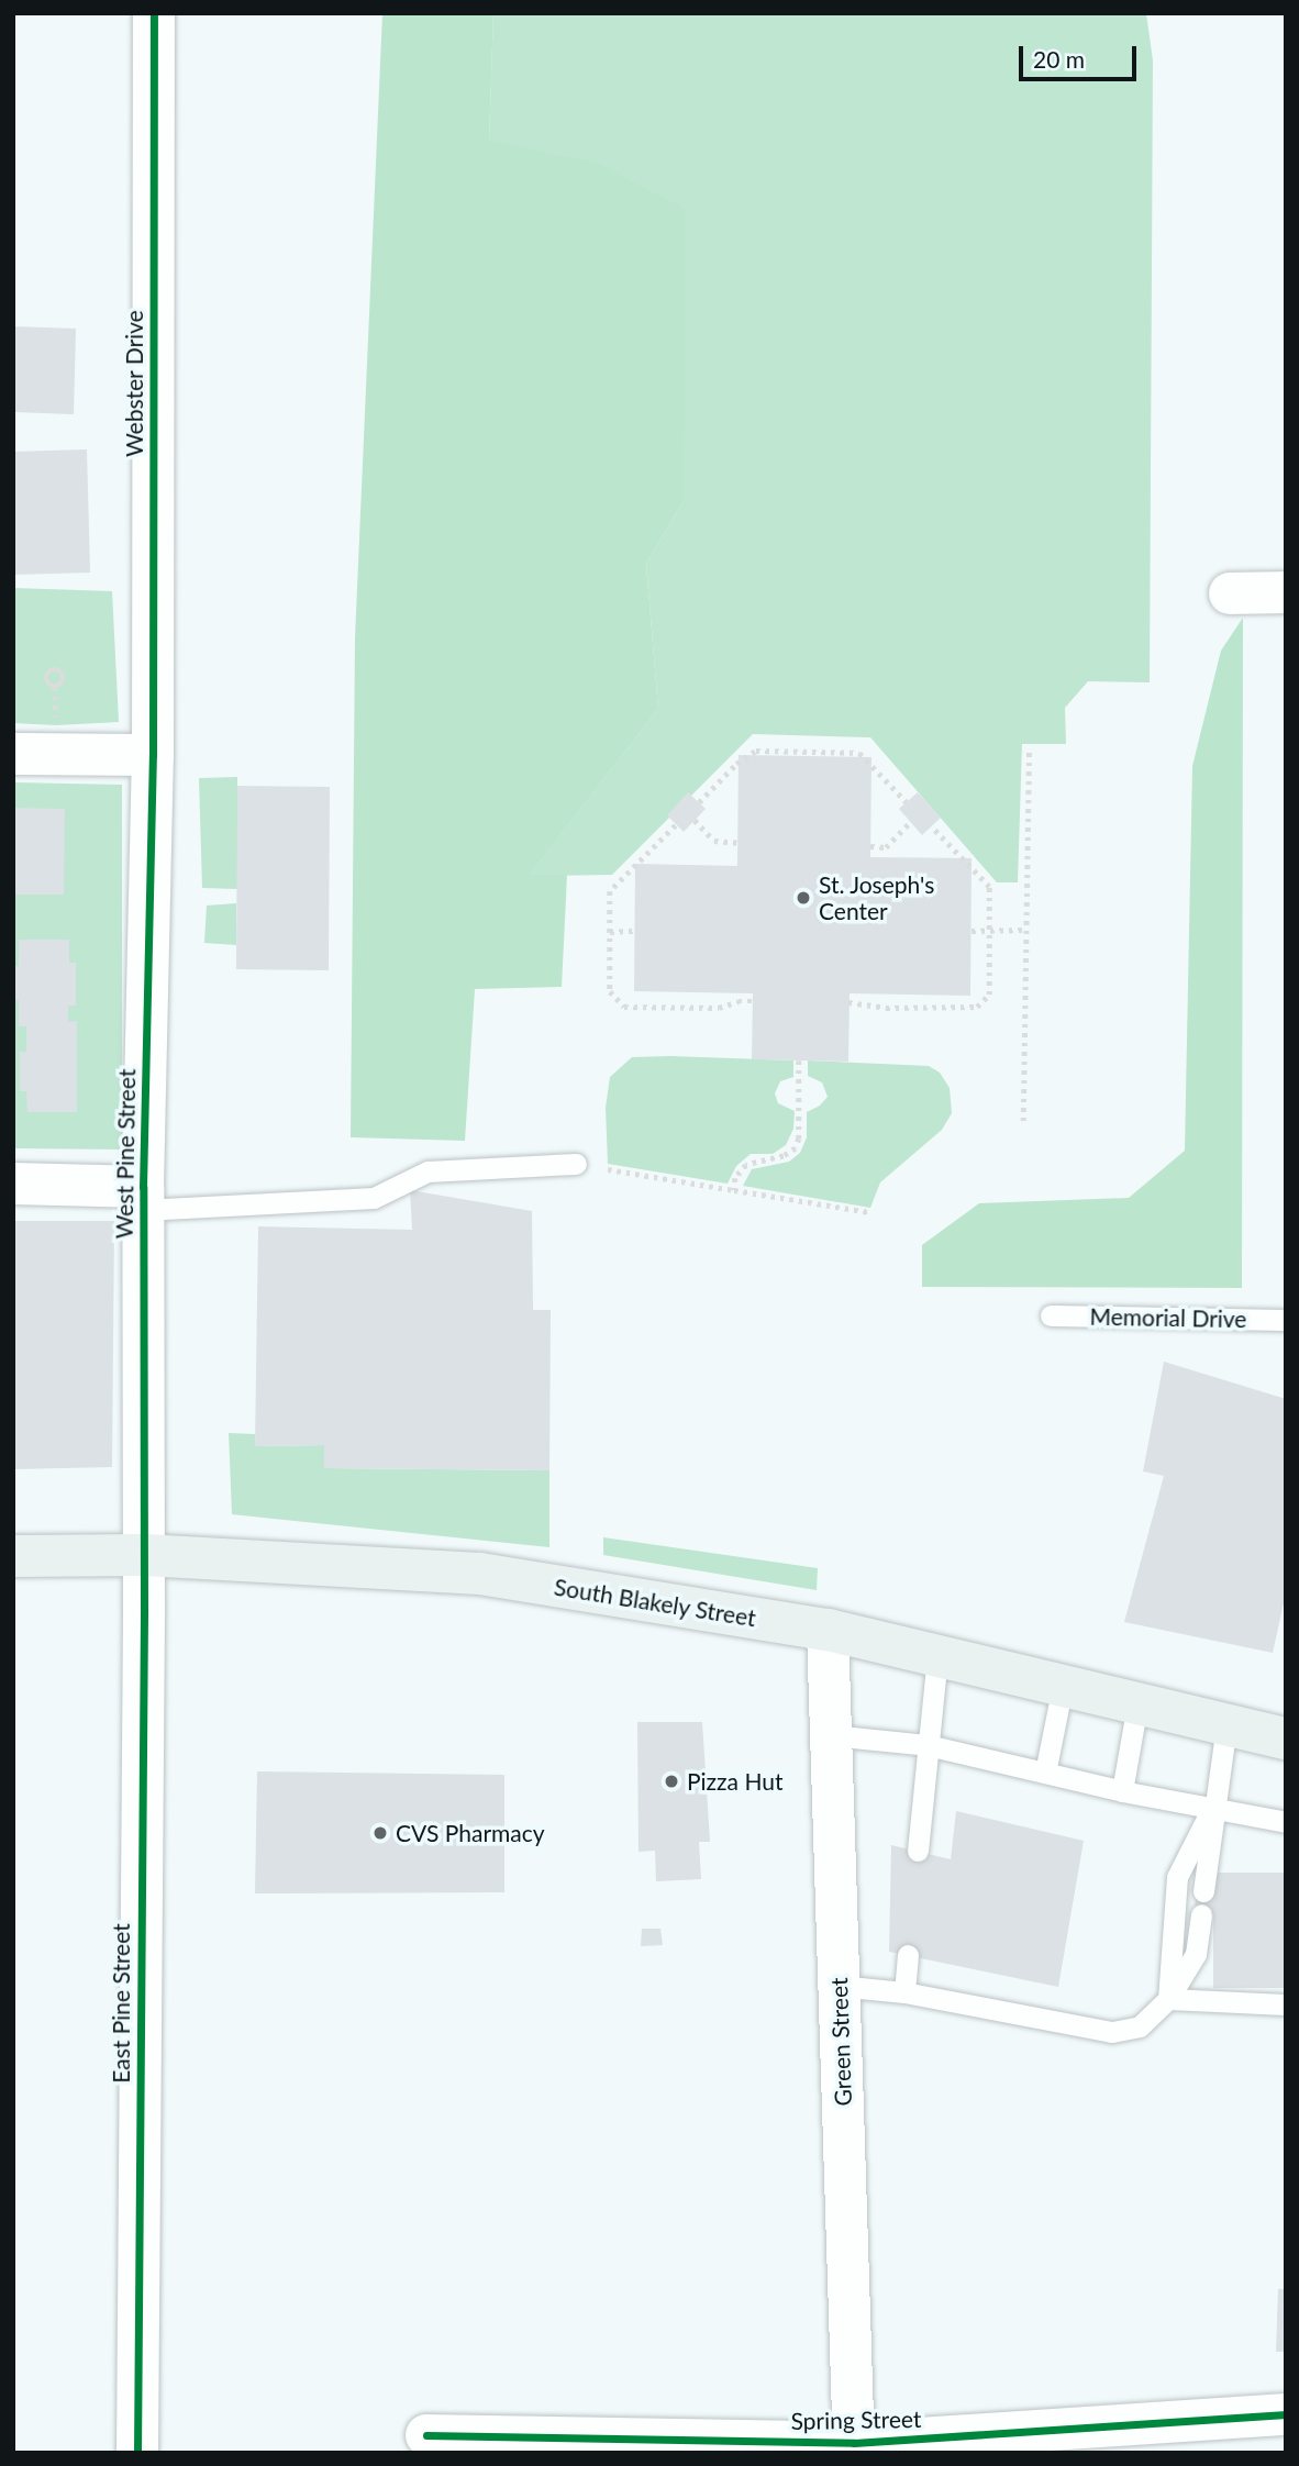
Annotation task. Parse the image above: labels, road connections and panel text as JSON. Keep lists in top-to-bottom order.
{
  "streets": {
    "main road": ["South Blakely Street"],
    "street": [
      "Webster Drive",
      "West Pine Street",
      "East Pine Street",
      "Green Street",
      "Spring Street"
    ],
    "lane": ["Memorial Drive"]
  },
  "crossings": [
    ["Webster Drive", "West Pine Street"],
    ["West Pine Street", "South Blakely Street"],
    ["West Pine Street", "East Pine Street"],
    ["South Blakely Street", "East Pine Street"],
    ["South Blakely Street", "Green Street"],
    ["Green Street", "Spring Street"]
  ],
  "places": ["St. Joseph's Center", "Pizza Hut", "CVS Pharmacy"],
  "scale_bar": "20 m"
}
